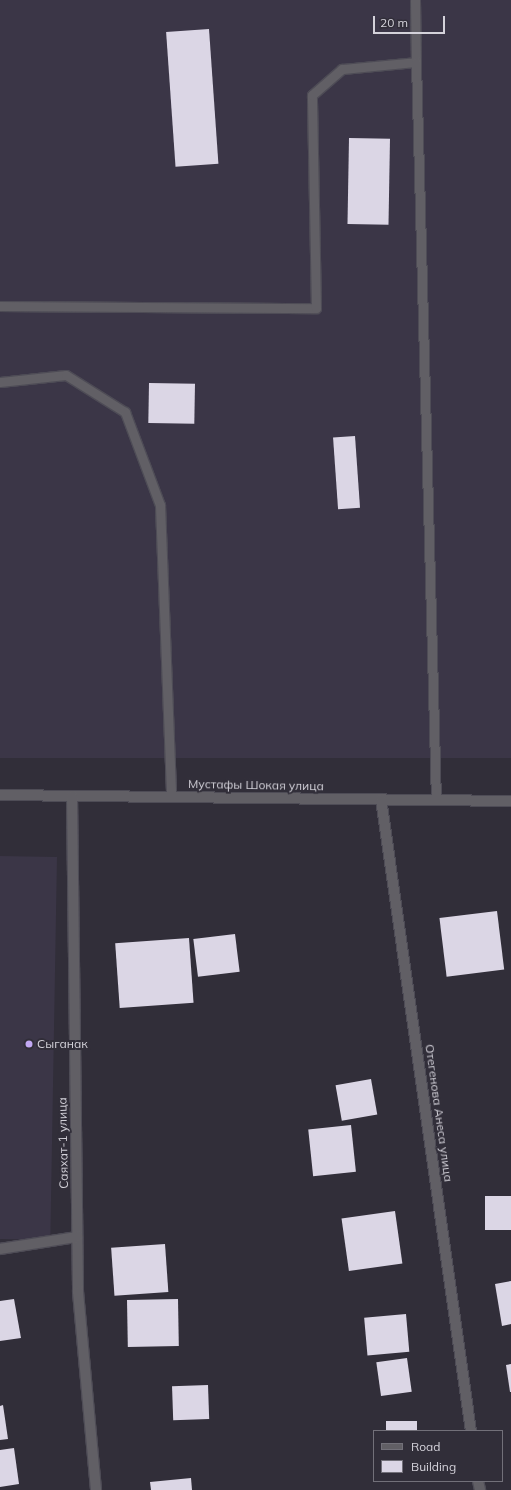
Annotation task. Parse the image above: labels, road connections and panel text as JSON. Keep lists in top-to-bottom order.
{
  "streets": {
    "street": ["Мустафы Шокая улица", "Отегенова Анеса улица", "Саяхат-1 улица"]
  },
  "crossings": [
    ["Мустафы Шокая улица", "Отегенова Анеса улица"],
    ["Мустафы Шокая улица", "Саяхат-1 улица"]
  ],
  "places": ["Сыганак"],
  "legend": ["Road", "Building"],
  "scale_bar": "20 m"
}
